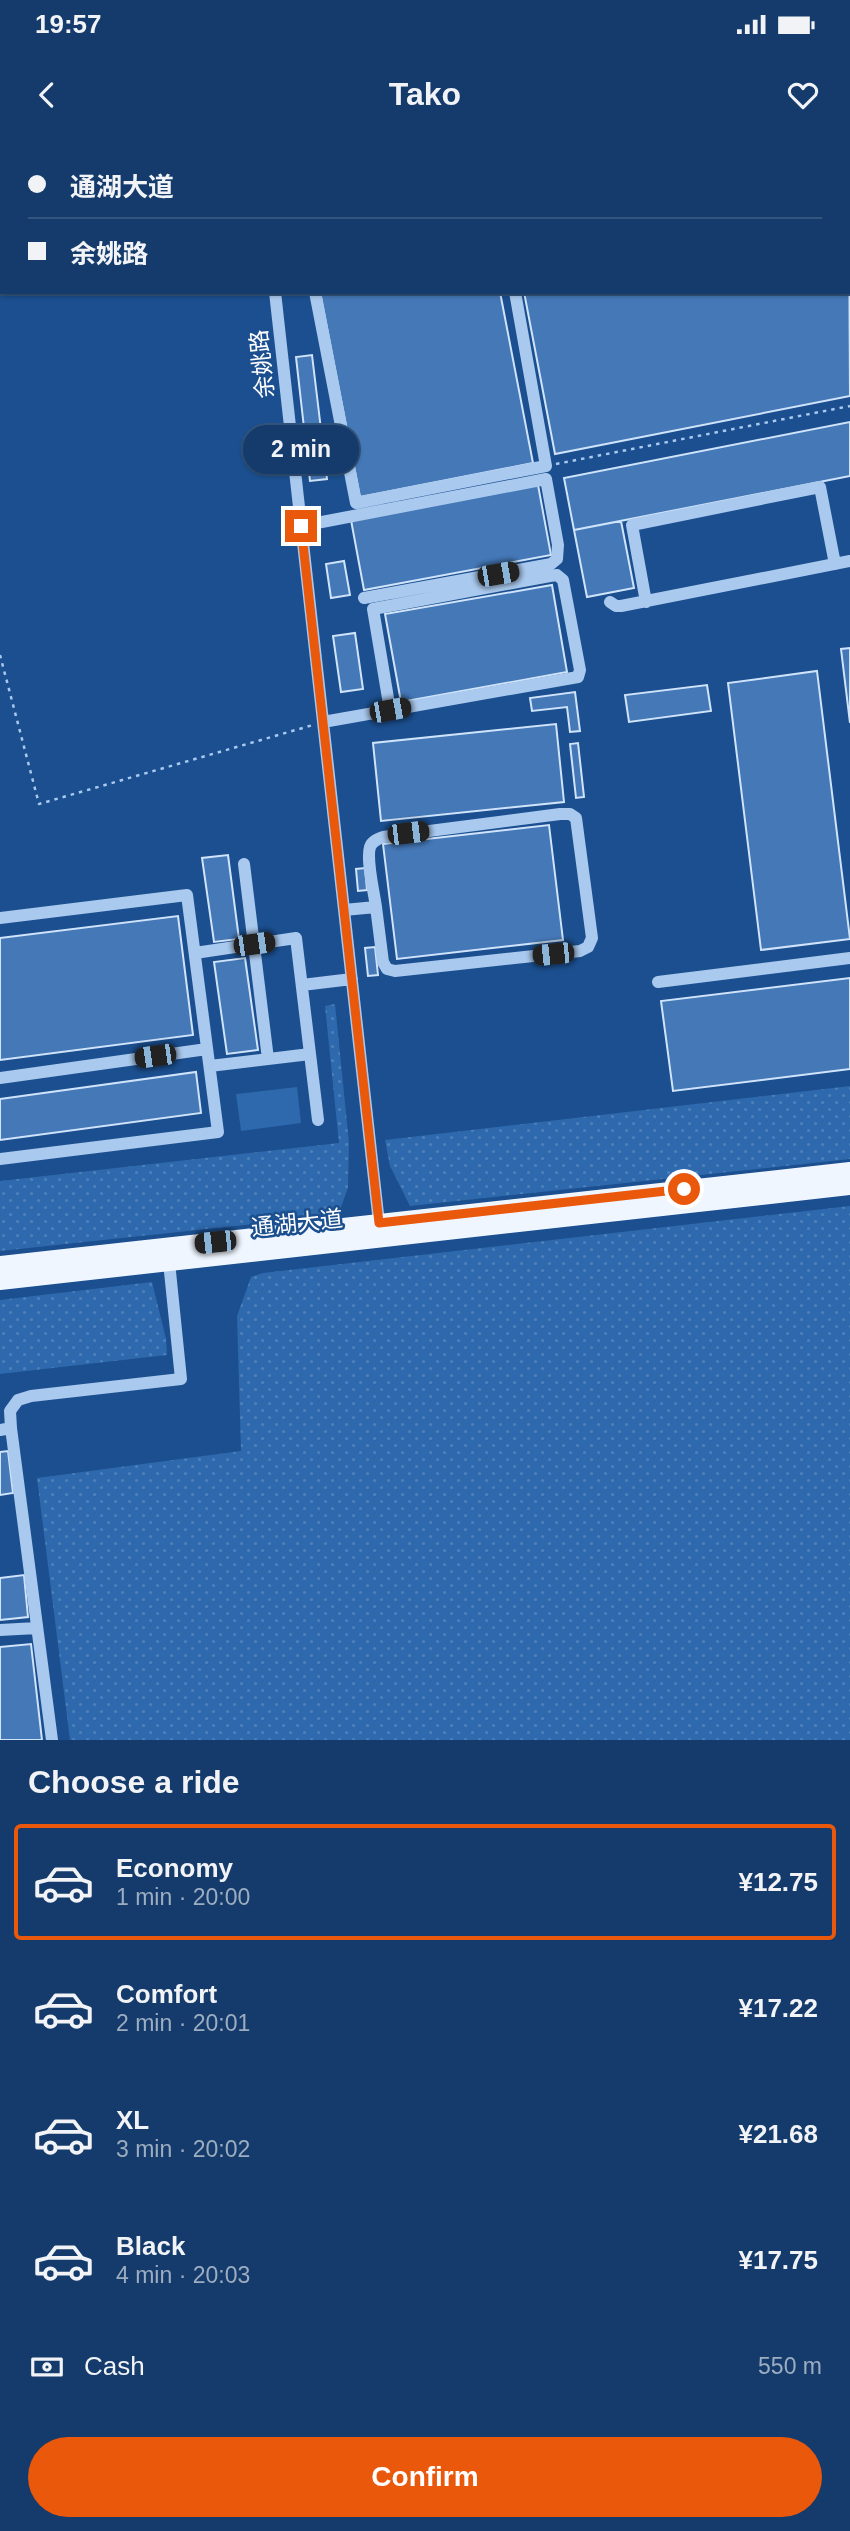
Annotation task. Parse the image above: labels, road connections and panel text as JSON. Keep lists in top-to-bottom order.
{
  "streets": {
    "main road": ["通湖大道"],
    "street": ["余姚路"]
  },
  "crossings": [
    ["余姚路", "通湖大道"]
  ],
  "page": {
    "status": "19:57",
    "header": "Tako",
    "banner": ["通湖大道", "余姚路"],
    "bubble": "2 min",
    "heading": "Choose a ride",
    "list": [
      {
        "name": "Economy",
        "note": "1 min · 20:00",
        "value": "¥12.75"
      },
      {
        "name": "Comfort",
        "note": "2 min · 20:01",
        "value": "¥17.22"
      },
      {
        "name": "XL",
        "note": "3 min · 20:02",
        "value": "¥21.68"
      },
      {
        "name": "Black",
        "note": "4 min · 20:03",
        "value": "¥17.75"
      }
    ],
    "pay": ["Cash", "550 m"],
    "buttons": "Confirm"
  }
}
